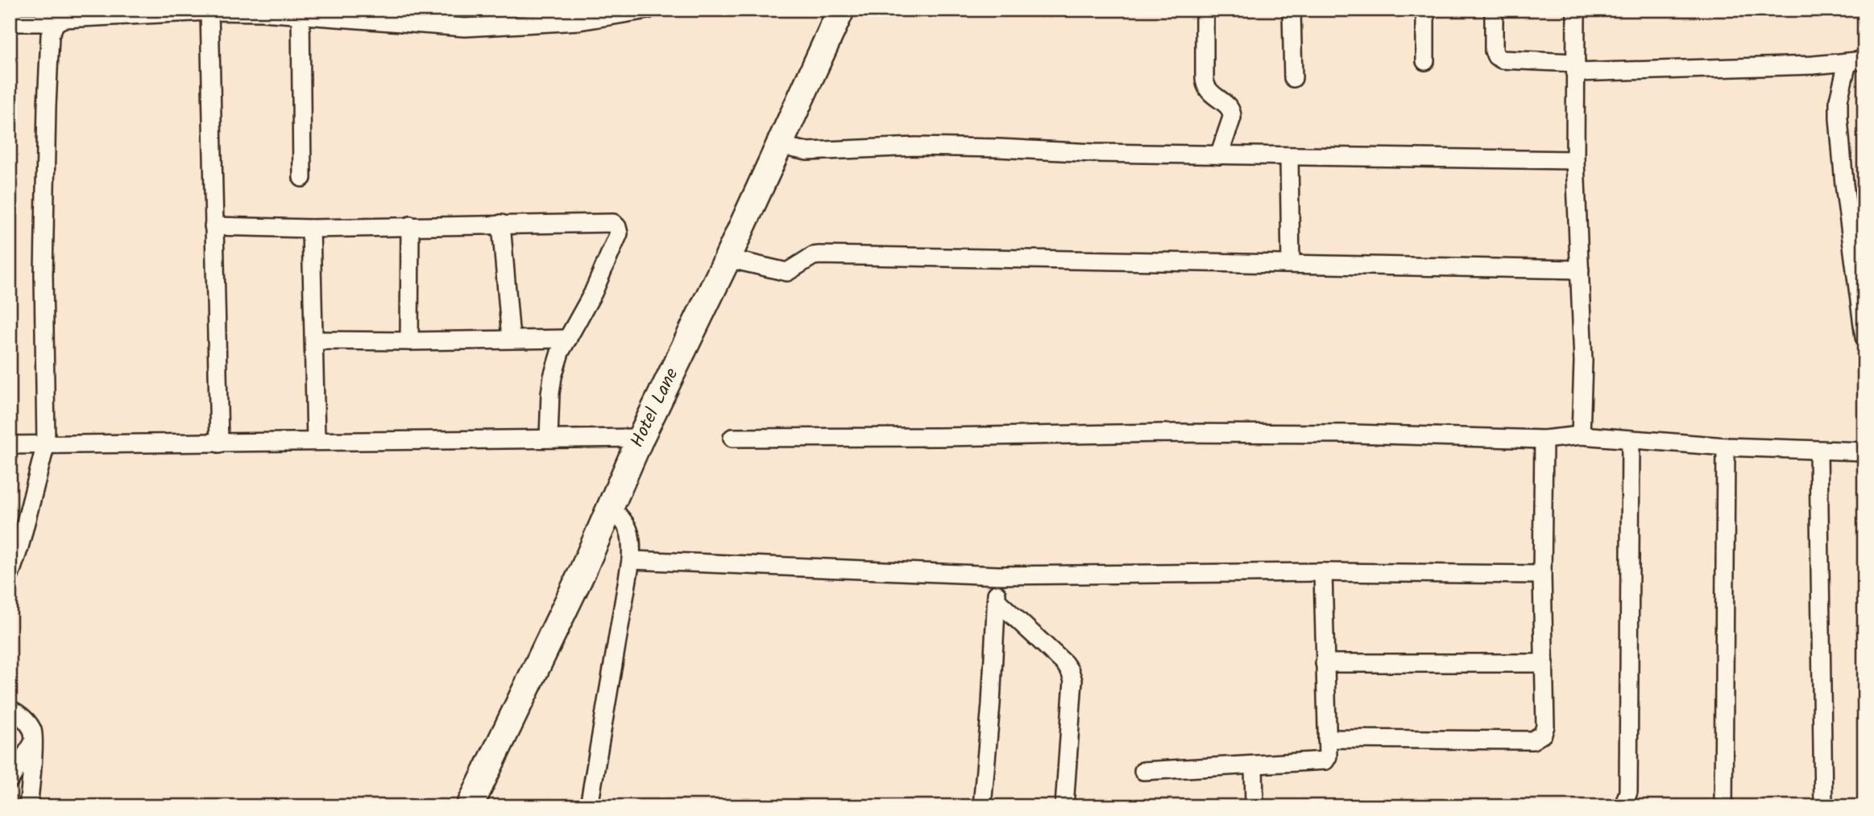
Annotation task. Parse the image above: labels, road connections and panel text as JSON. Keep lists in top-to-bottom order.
{
  "streets": {
    "street": ["Hotel Lane"]
  }
}
